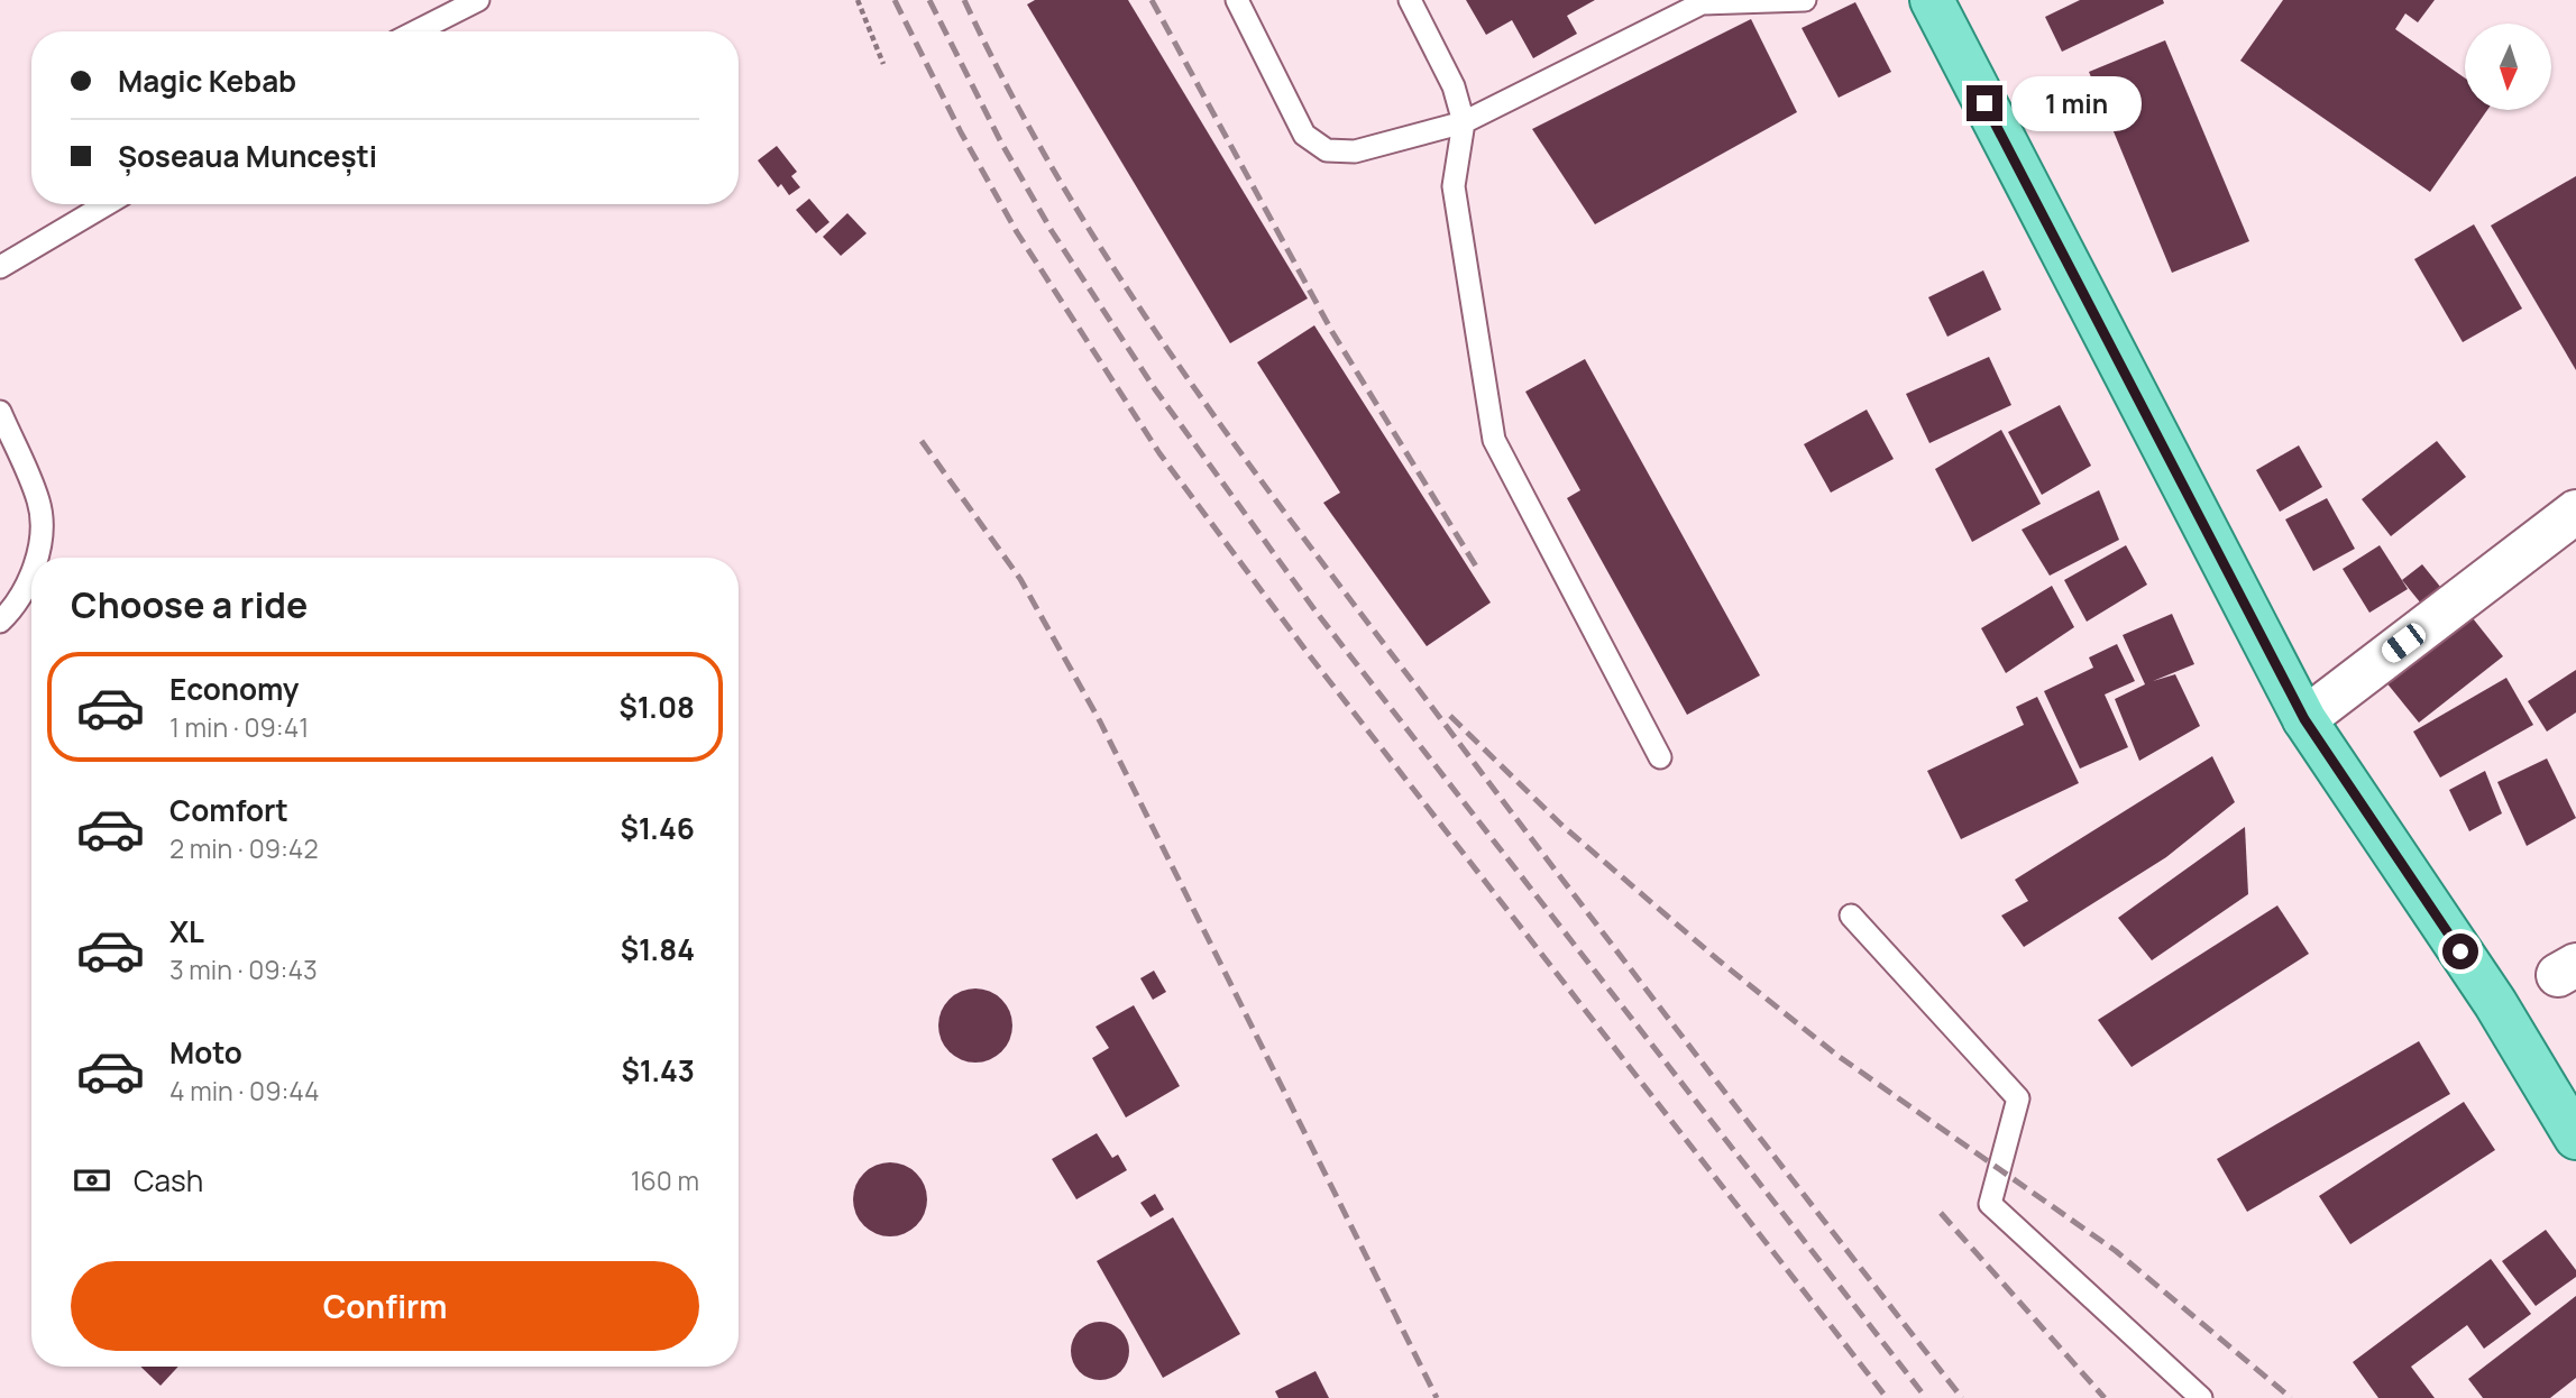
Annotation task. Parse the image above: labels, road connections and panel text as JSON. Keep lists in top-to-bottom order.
{
  "north": "bottom",
  "page": {
    "banner": ["Magic Kebab", "Șoseaua Muncești"],
    "bubble": "1 min",
    "heading": "Choose a ride",
    "list": [
      {
        "name": "Economy",
        "note": "1 min · 09:41",
        "value": "$1.08"
      },
      {
        "name": "Comfort",
        "note": "2 min · 09:42",
        "value": "$1.46"
      },
      {
        "name": "XL",
        "note": "3 min · 09:43",
        "value": "$1.84"
      },
      {
        "name": "Moto",
        "note": "4 min · 09:44",
        "value": "$1.43"
      }
    ],
    "pay": ["Cash", "160 m"],
    "buttons": "Confirm"
  }
}
